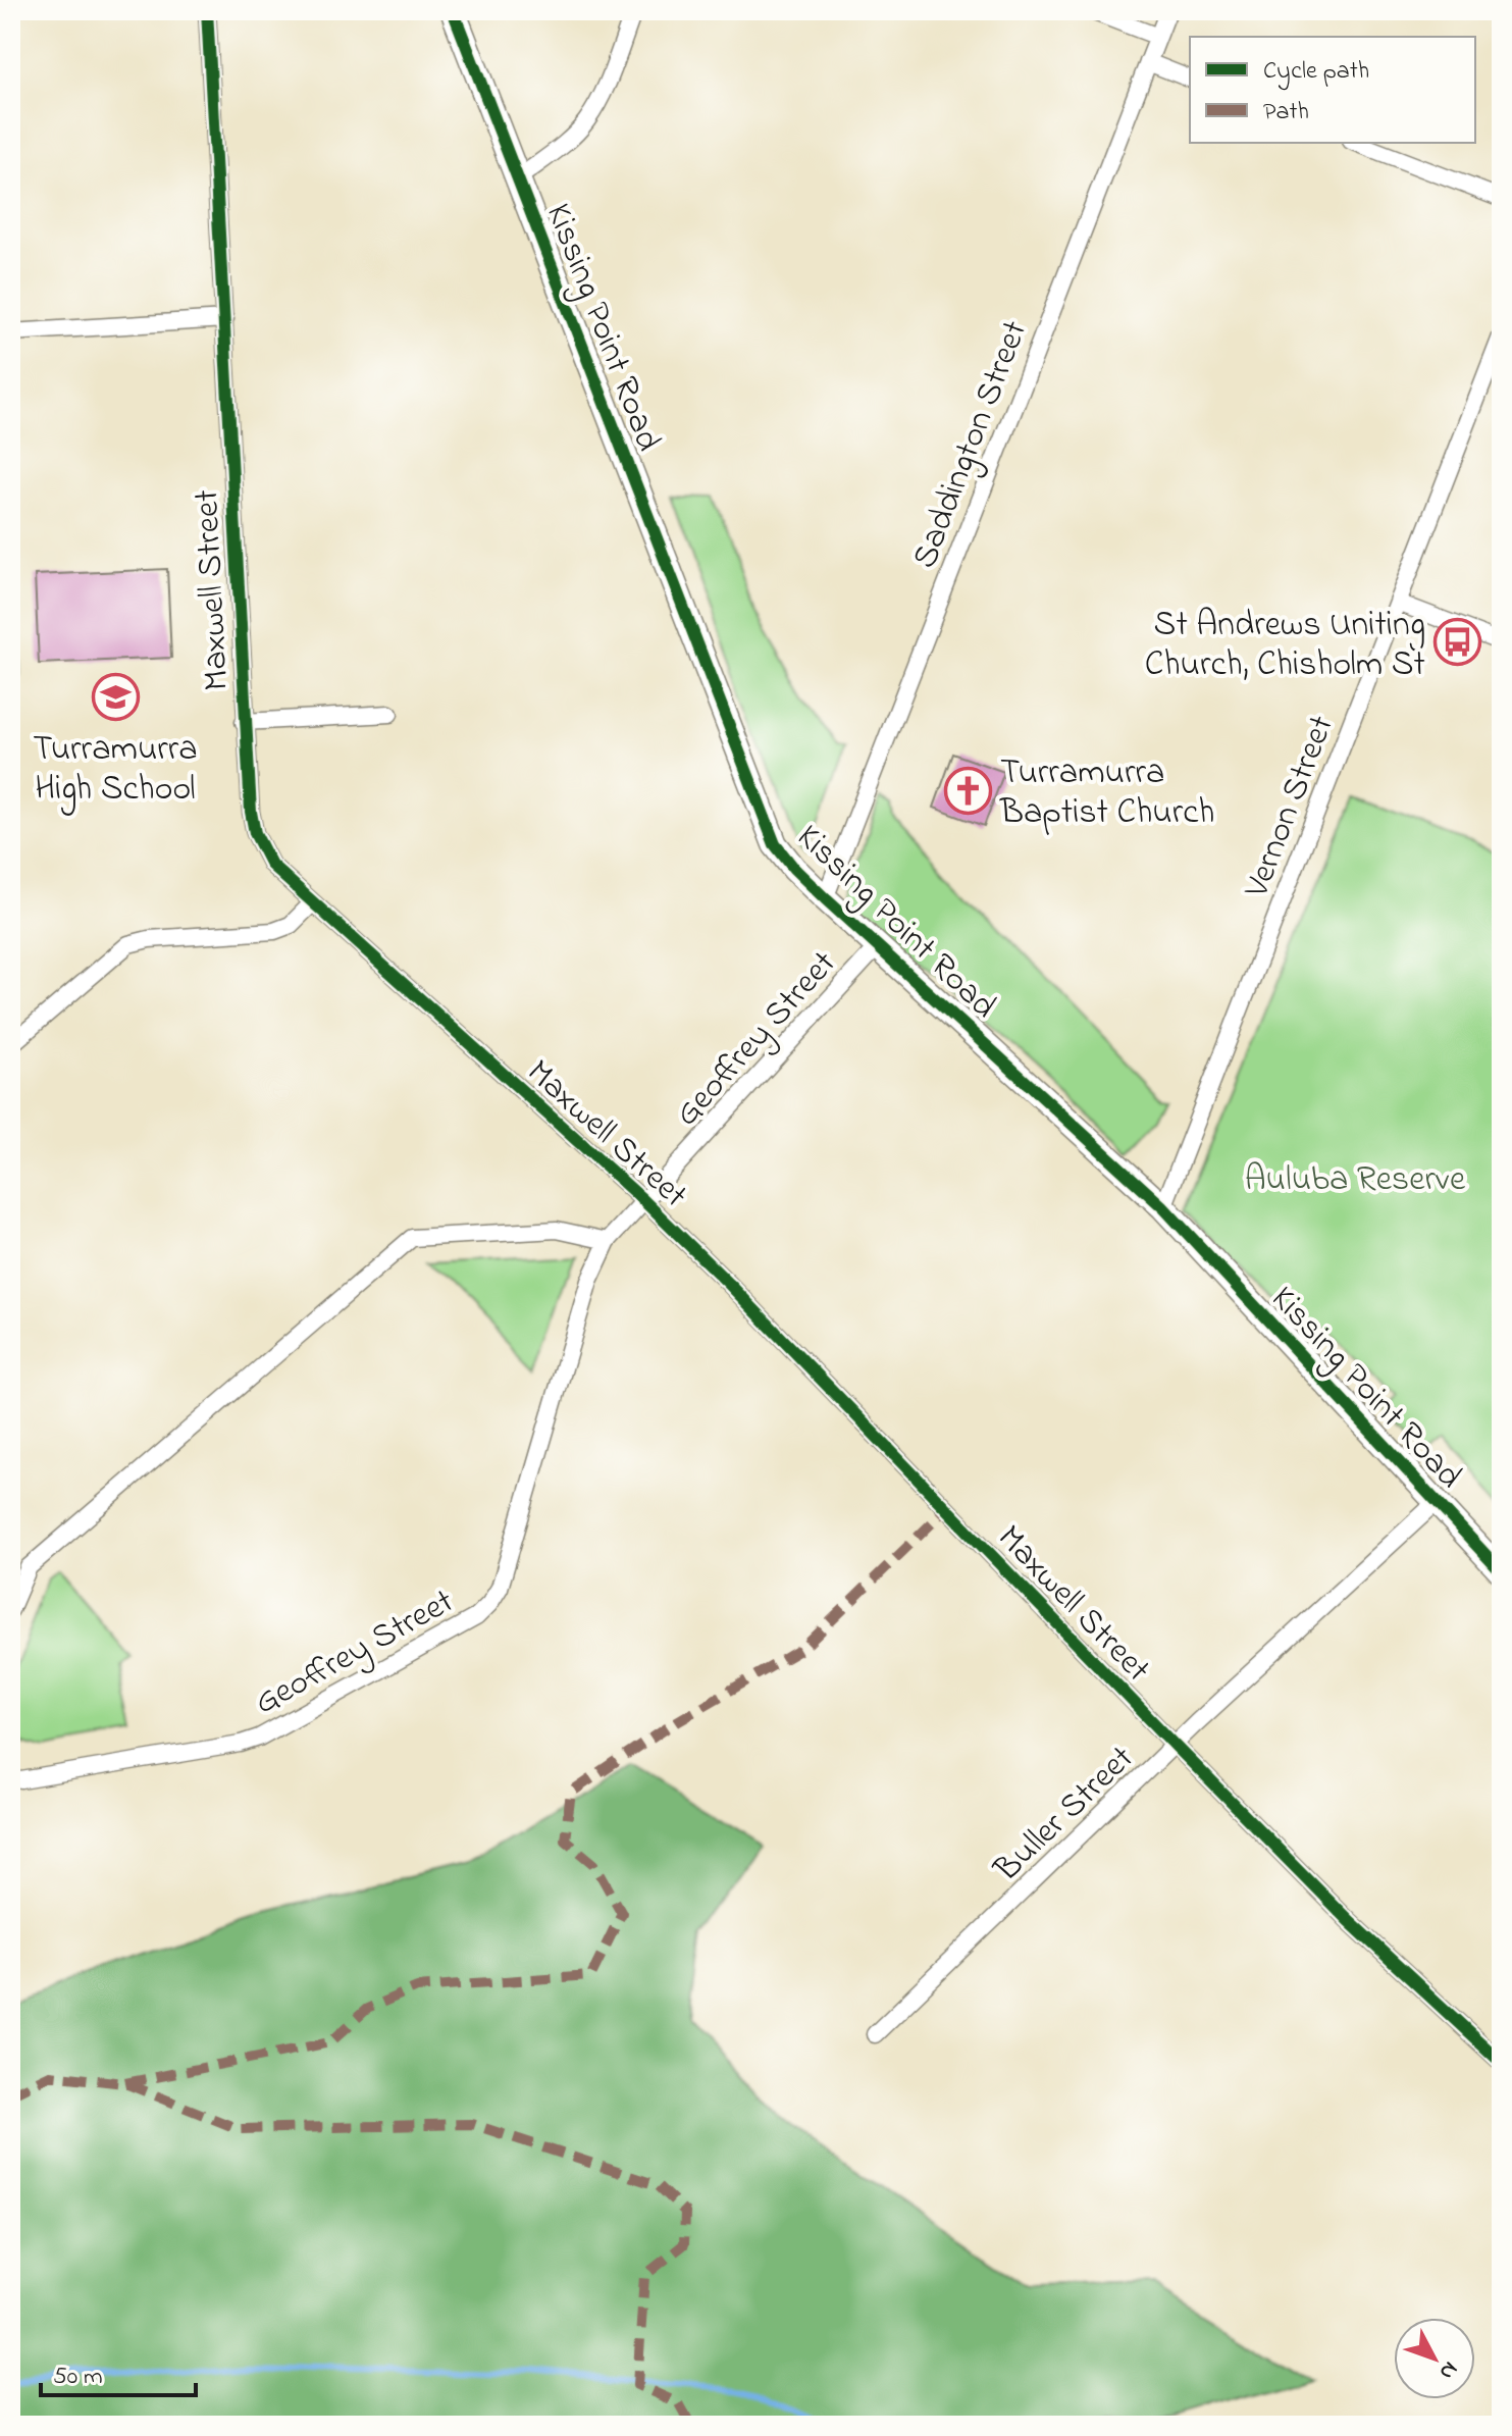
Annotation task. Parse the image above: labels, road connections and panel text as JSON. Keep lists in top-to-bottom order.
{
  "streets": {
    "street": [
      "Kissing Point Road",
      "Saddington Street",
      "Maxwell Street",
      "Vernon Street",
      "Geoffrey Street",
      "Buller Street"
    ]
  },
  "crossings": [
    ["Kissing Point Road", "Saddington Street"],
    ["Kissing Point Road", "Vernon Street"],
    ["Kissing Point Road", "Geoffrey Street"],
    ["Kissing Point Road", "Buller Street"],
    ["Maxwell Street", "Geoffrey Street"],
    ["Maxwell Street", "Buller Street"]
  ],
  "parks": ["Auluba Reserve"],
  "places": {
    "bus stop": ["St Andrews Uniting Church, Chisholm St"],
    "school or university": ["Turramurra High School"],
    "church": ["Turramurra Baptist Church"]
  },
  "legend": ["Cycle path", "Path"],
  "scale_bar": "50 m",
  "north": "bottom right"
}
